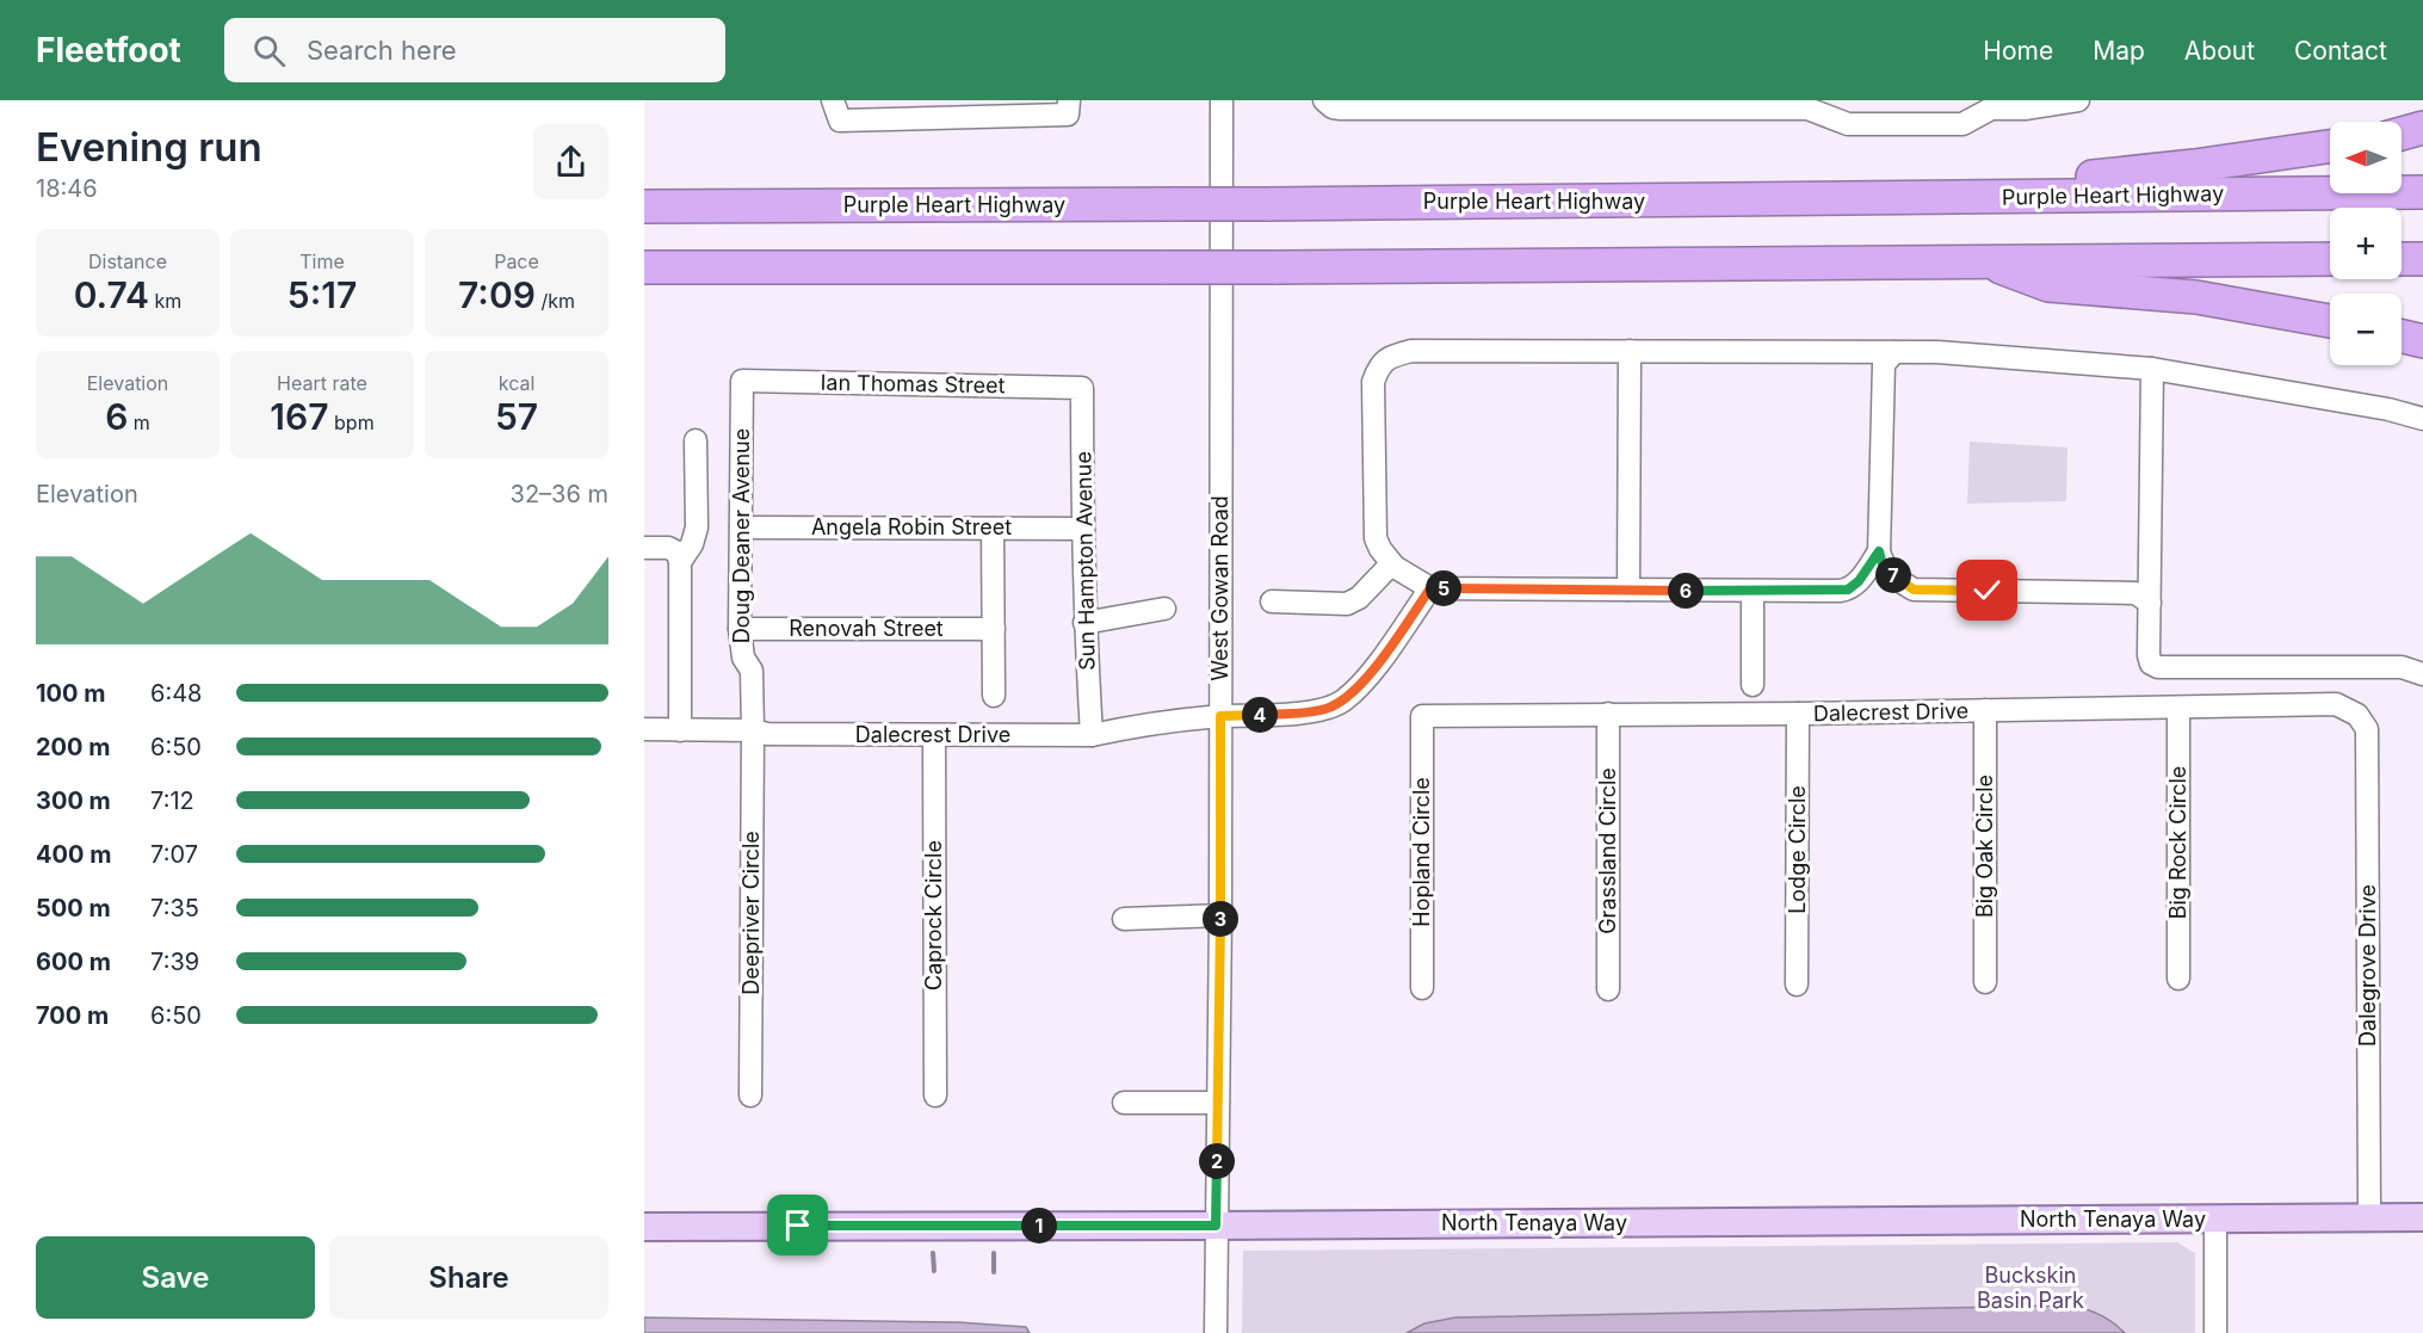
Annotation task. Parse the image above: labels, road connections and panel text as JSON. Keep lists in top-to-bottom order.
{
  "streets": {
    "highway": ["Purple Heart Highway"],
    "main road": ["North Tenaya Way"],
    "street": [
      "Ian Thomas Street",
      "Angela Robin Street",
      "Doug Deaner Avenue",
      "Sun Hampton Avenue",
      "West Gowan Road",
      "Renovah Street",
      "Dalecrest Drive",
      "Big Rock Circle",
      "Big Oak Circle",
      "Lodge Circle",
      "Grassland Circle",
      "Hopland Circle",
      "Deepriver Circle",
      "Caprock Circle",
      "Dalegrove Drive"
    ]
  },
  "crossings": [
    ["Ian Thomas Street", "Doug Deaner Avenue"],
    ["Ian Thomas Street", "Sun Hampton Avenue"],
    ["Angela Robin Street", "Doug Deaner Avenue"],
    ["Angela Robin Street", "Sun Hampton Avenue"],
    ["Doug Deaner Avenue", "Renovah Street"],
    ["Doug Deaner Avenue", "Dalecrest Drive"],
    ["Doug Deaner Avenue", "Deepriver Circle"],
    ["Sun Hampton Avenue", "Dalecrest Drive"],
    ["West Gowan Road", "Dalecrest Drive"],
    ["West Gowan Road", "North Tenaya Way"],
    ["Dalecrest Drive", "Big Rock Circle"],
    ["Dalecrest Drive", "Big Oak Circle"],
    ["Dalecrest Drive", "Lodge Circle"],
    ["Dalecrest Drive", "Grassland Circle"],
    ["Dalecrest Drive", "Hopland Circle"],
    ["Dalecrest Drive", "Deepriver Circle"],
    ["Dalecrest Drive", "Caprock Circle"],
    ["Dalecrest Drive", "Dalegrove Drive"],
    ["Dalegrove Drive", "North Tenaya Way"]
  ],
  "parks": ["Buckskin Basin Park"],
  "north": "left",
  "page": {
    "header": "Fleetfoot",
    "search": "Search here",
    "nav": [
      "Home",
      "Map",
      "About",
      "Contact"
    ],
    "heading": ["Evening run", "18:46"],
    "map_buttons": ["+", "−"],
    "stats": [
      ["Distance", "0.74 km"],
      ["Time", "5:17"],
      ["Pace", "7:09 /km"],
      ["Elevation", "6 m"],
      ["Heart rate", "167 bpm"],
      ["kcal", "57"]
    ],
    "chart": ["Elevation", "32–36 m"],
    "pins": [
      "7",
      "5",
      "6",
      "4",
      "3",
      "2",
      "1"
    ],
    "list": [
      {
        "name": "100 m",
        "note": "6:48"
      },
      {
        "name": "200 m",
        "note": "6:50"
      },
      {
        "name": "300 m",
        "note": "7:12"
      },
      {
        "name": "400 m",
        "note": "7:07"
      },
      {
        "name": "500 m",
        "note": "7:35"
      },
      {
        "name": "600 m",
        "note": "7:39"
      },
      {
        "name": "700 m",
        "note": "6:50"
      }
    ],
    "buttons": ["Save", "Share"]
  }
}
